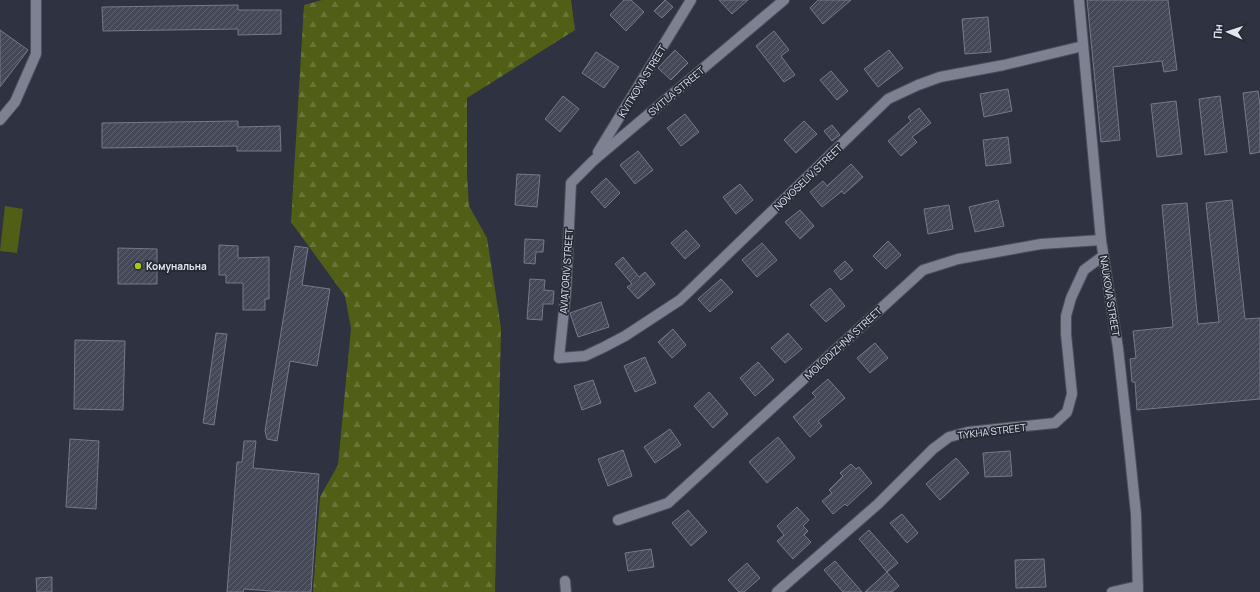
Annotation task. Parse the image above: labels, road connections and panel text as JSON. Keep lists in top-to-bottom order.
{
  "streets": {
    "street": [
      "KVITKOVA STREET",
      "SVITLA STREET",
      "NOVOSELIV STREET",
      "AVIATORIV STREET",
      "NAUKOVA STREET",
      "MOLODIZHNA STREET",
      "TYKHA STREET"
    ]
  },
  "crossings": [
    ["KVITKOVA STREET", "SVITLA STREET"],
    ["SVITLA STREET", "AVIATORIV STREET"],
    ["NOVOSELIV STREET", "AVIATORIV STREET"],
    ["NOVOSELIV STREET", "NAUKOVA STREET"],
    ["NAUKOVA STREET", "MOLODIZHNA STREET"],
    ["NAUKOVA STREET", "TYKHA STREET"]
  ],
  "places": ["Комунальна"],
  "north": "left"
}
